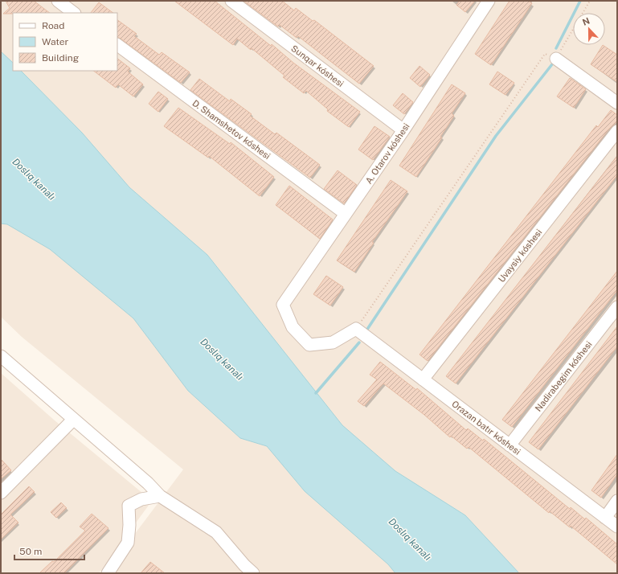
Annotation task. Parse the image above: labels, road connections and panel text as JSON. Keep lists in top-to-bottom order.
{
  "streets": {
    "street": [
      "Sunqar kóshesi",
      "D. Shamshetov kóshesi",
      "A. Otarov kóshesi",
      "Uvaysiy kóshesi",
      "Nadirabegim kóshesi",
      "Orazan batır kóshesi"
    ]
  },
  "crossings": [
    ["Sunqar kóshesi", "A. Otarov kóshesi"],
    ["D. Shamshetov kóshesi", "A. Otarov kóshesi"],
    ["A. Otarov kóshesi", "Orazan batır kóshesi"],
    ["Uvaysiy kóshesi", "Orazan batır kóshesi"],
    ["Nadirabegim kóshesi", "Orazan batır kóshesi"]
  ],
  "water": ["Doslıq kanalı"],
  "legend": ["Road", "Water", "Building"],
  "scale_bar": "50 m",
  "north": "top"
}
